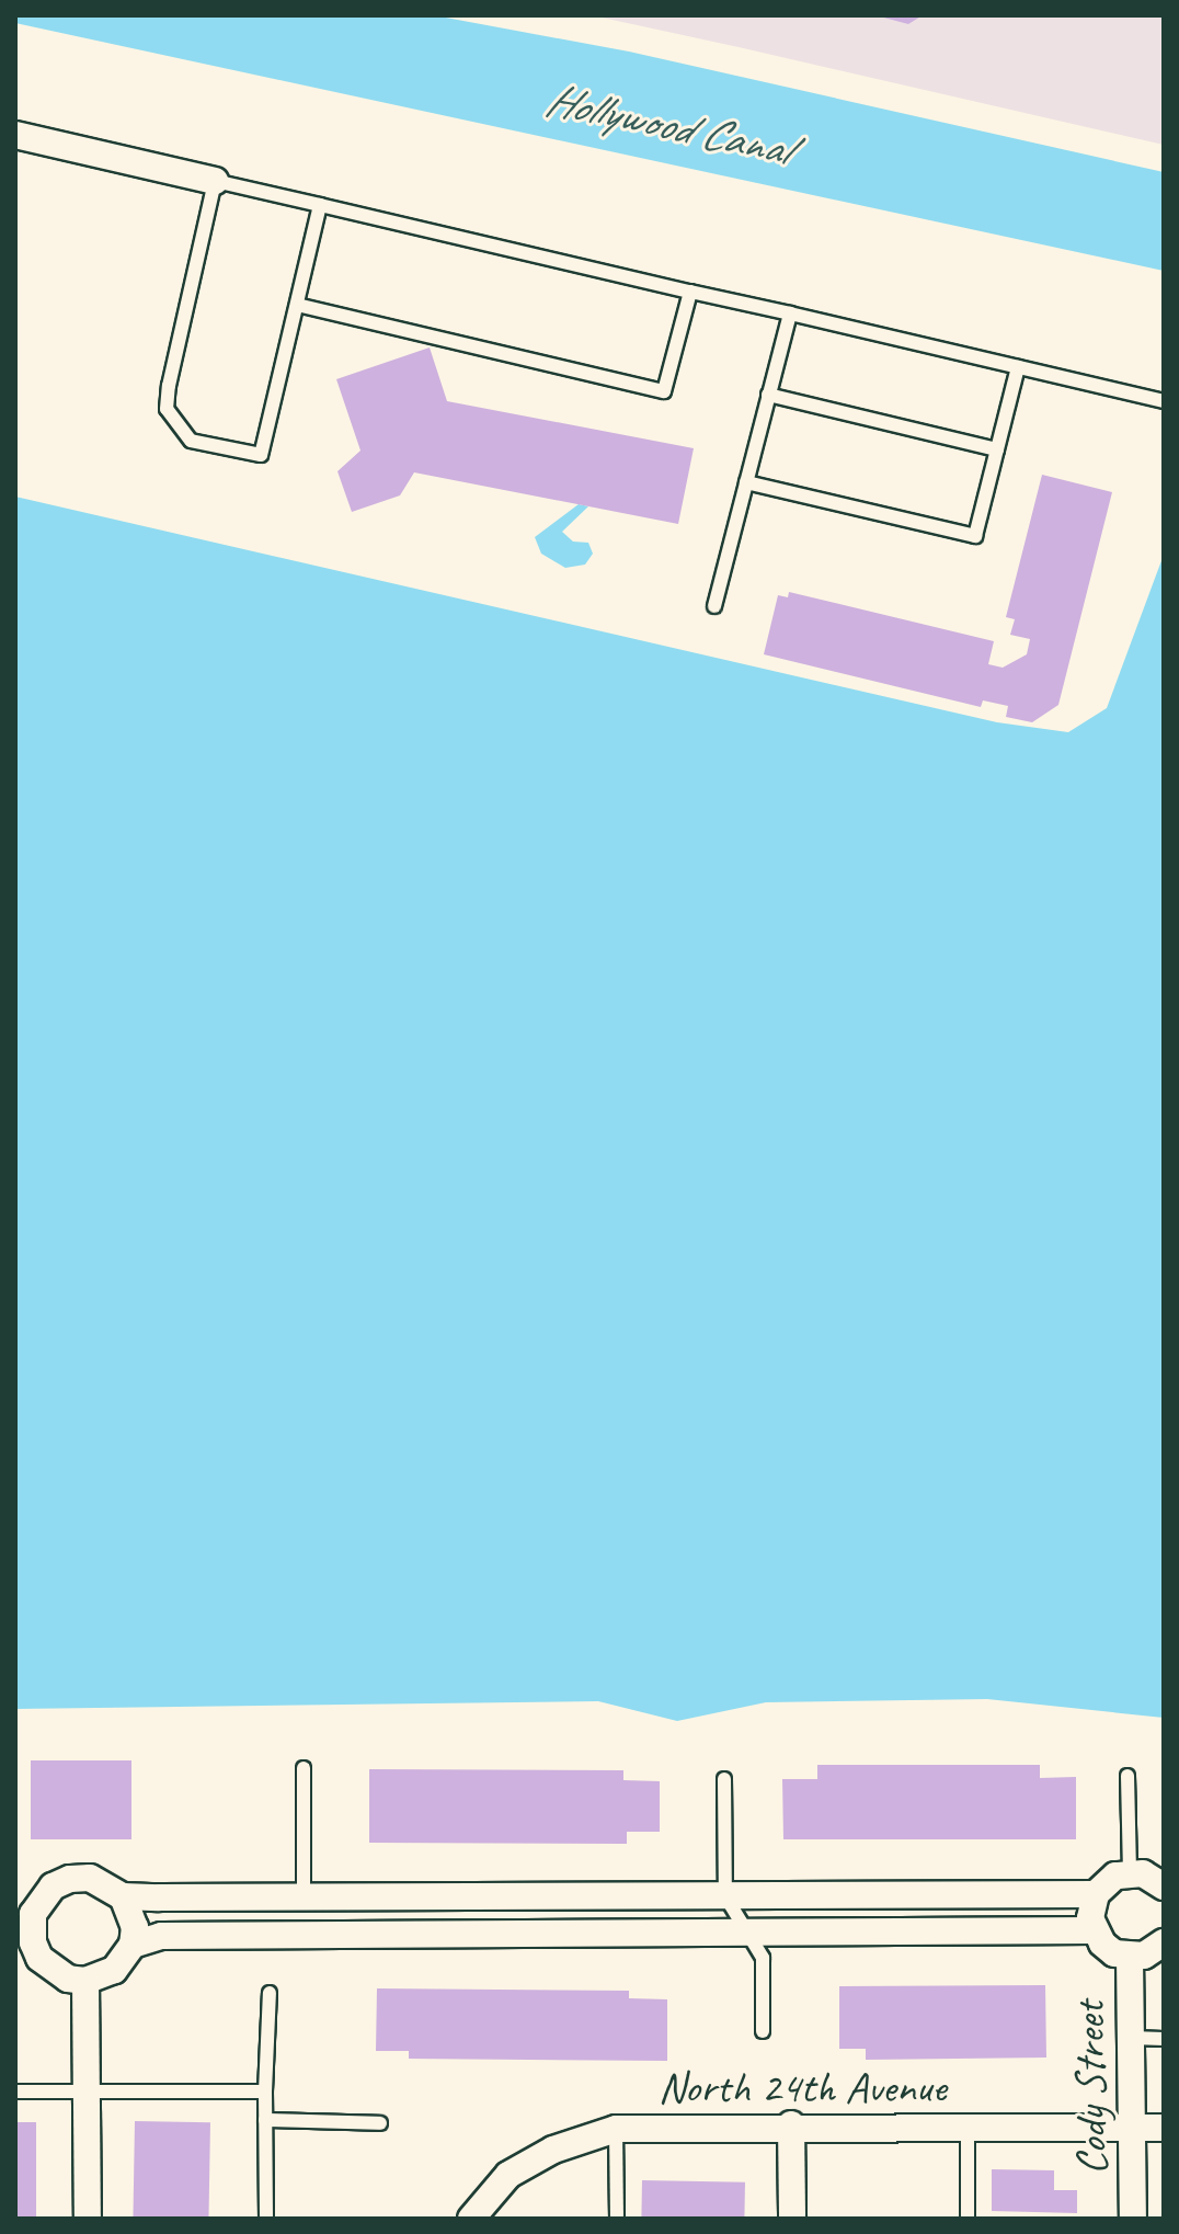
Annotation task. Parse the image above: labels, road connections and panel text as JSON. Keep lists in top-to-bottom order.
{
  "streets": {
    "street": ["North 24th Avenue", "Cody Street"]
  },
  "crossings": [
    ["North 24th Avenue", "Cody Street"]
  ],
  "water": ["Hollywood Canal"]
}
